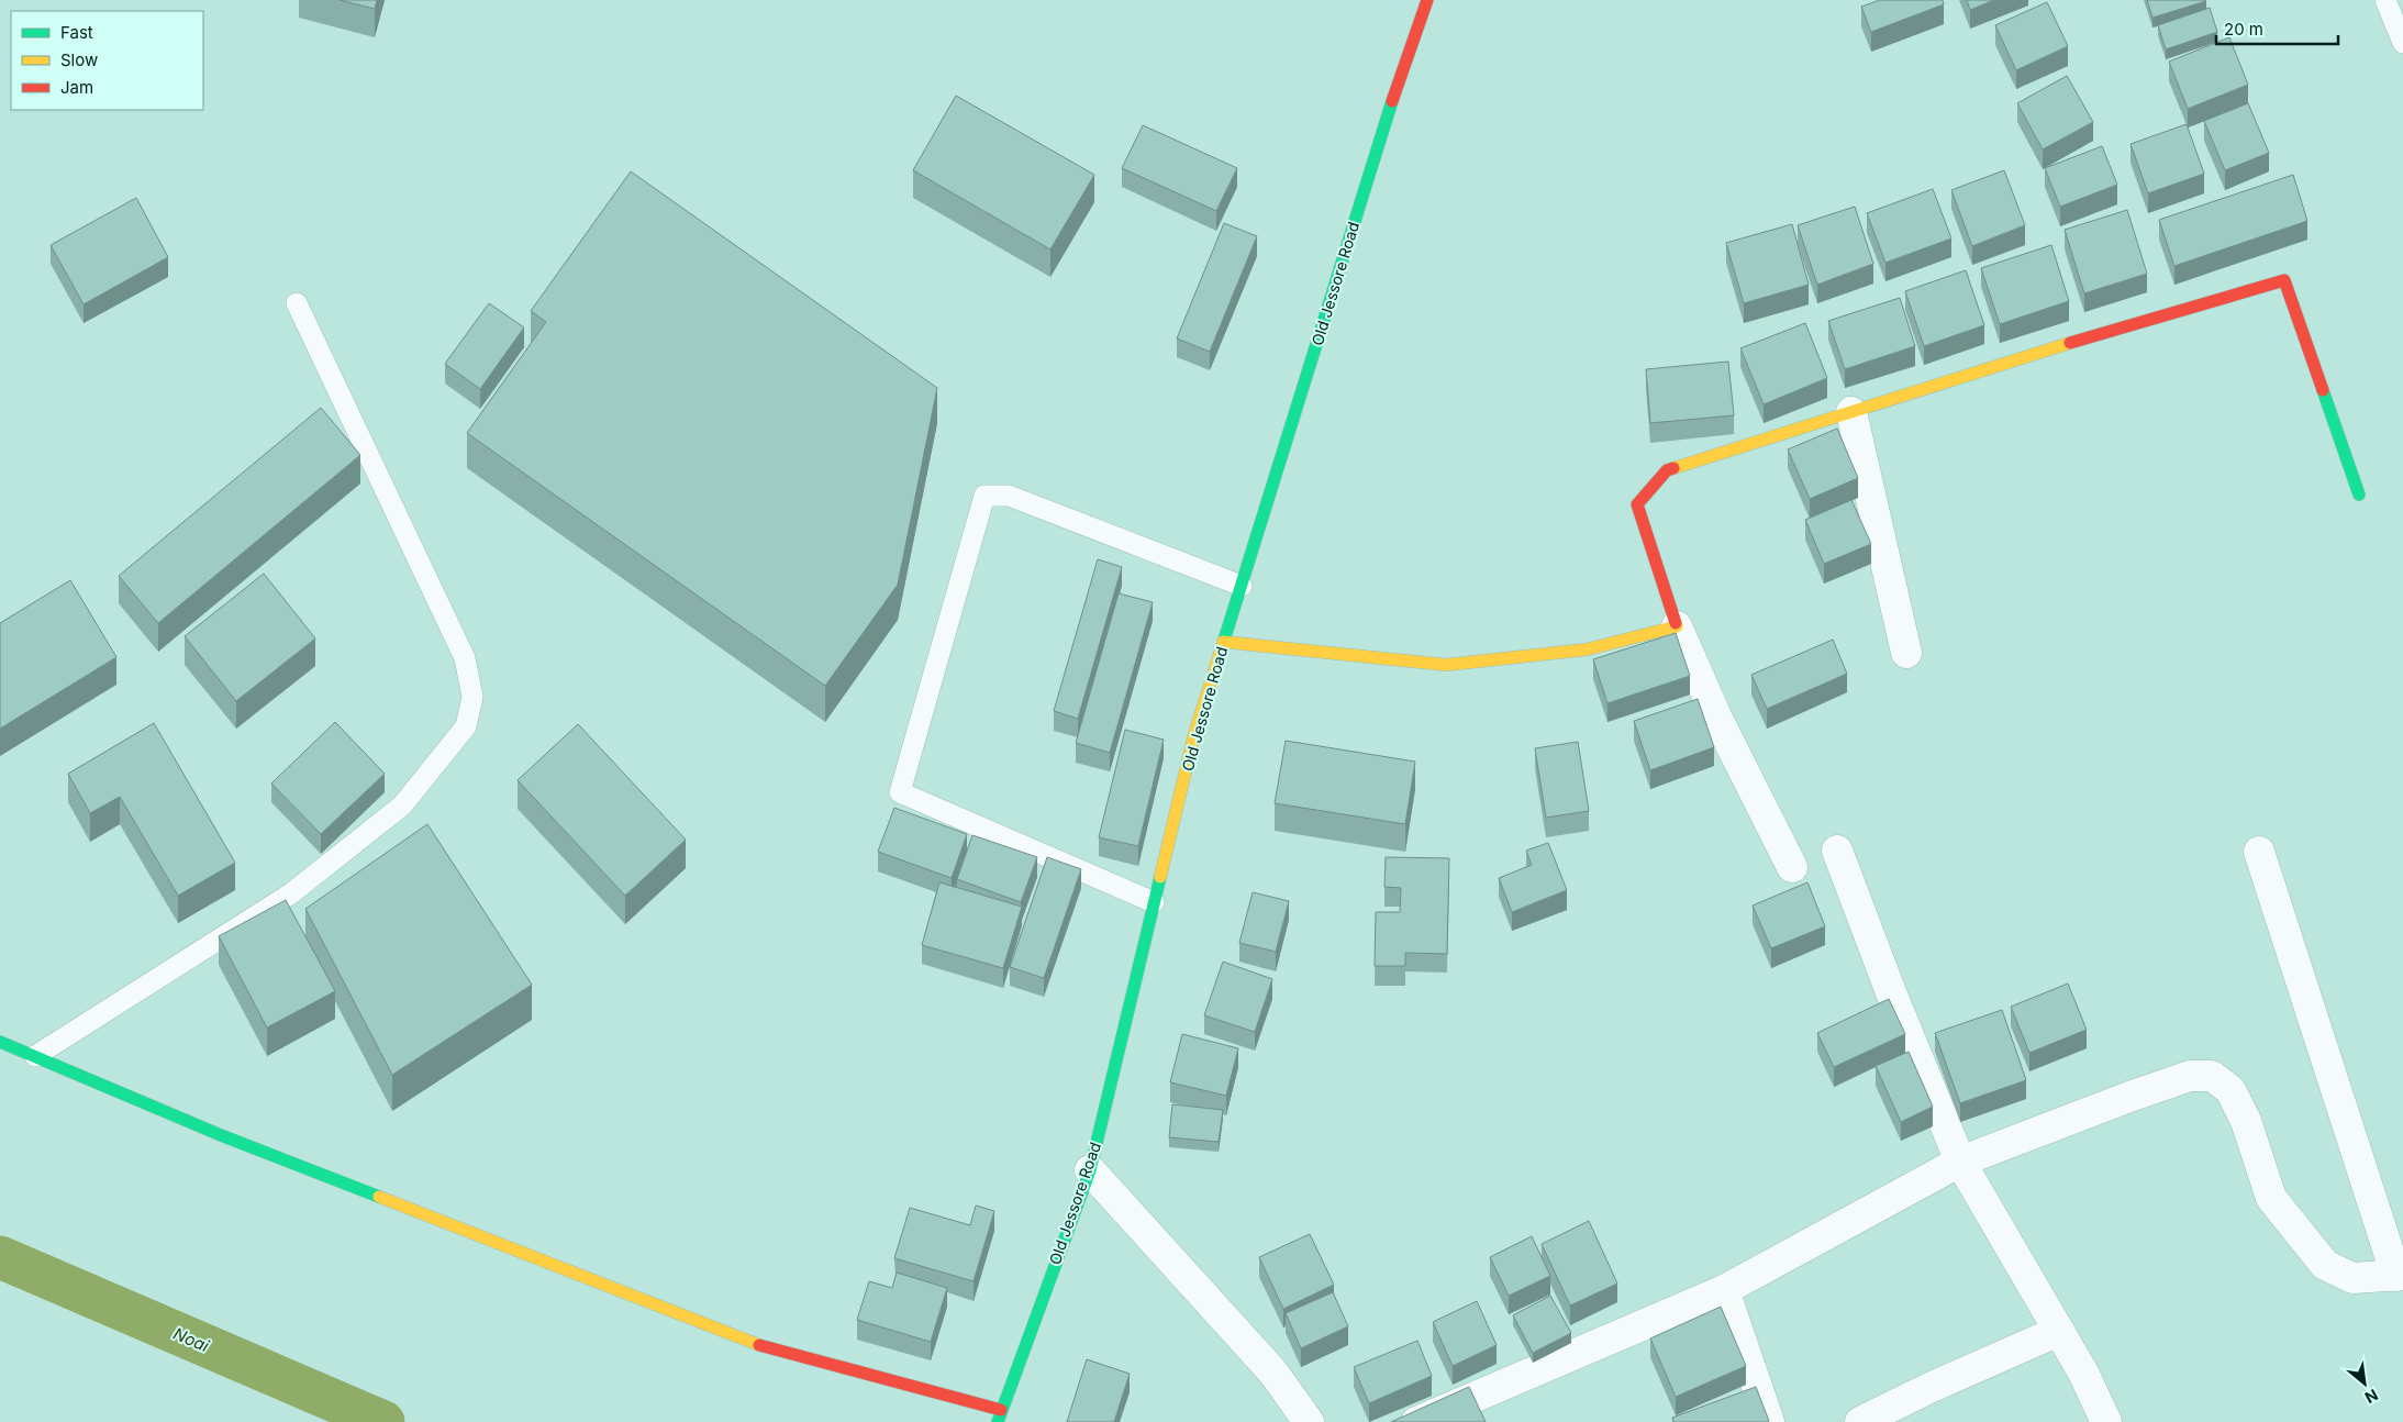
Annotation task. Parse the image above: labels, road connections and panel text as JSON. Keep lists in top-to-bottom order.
{
  "streets": {
    "street": ["Old Jessore Road"]
  },
  "water": ["Noai"],
  "legend": ["Fast", "Slow", "Jam"],
  "scale_bar": "20 m",
  "north": "bottom right"
}
